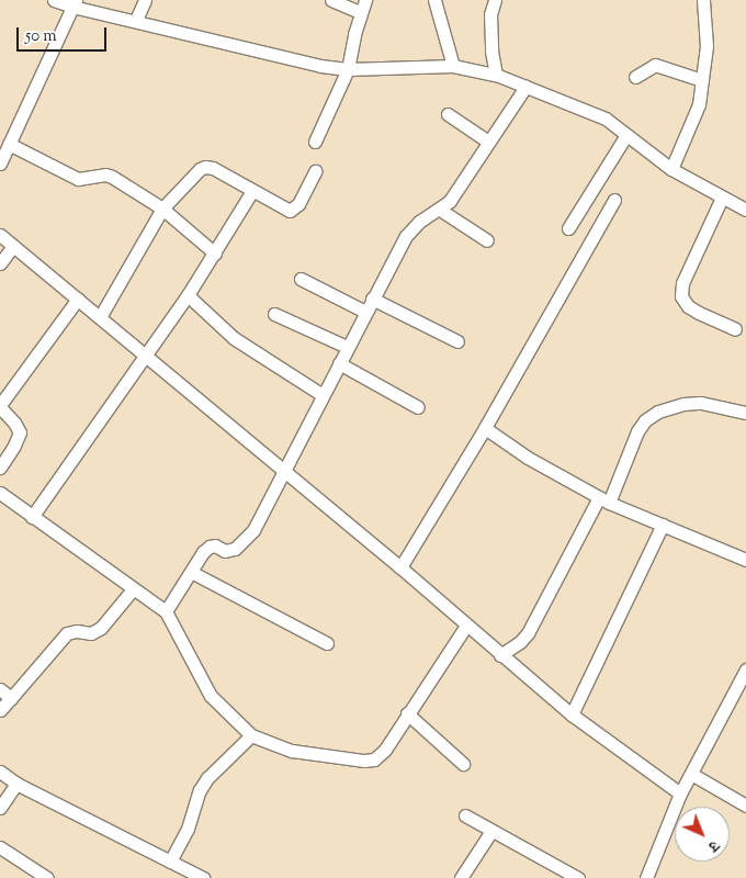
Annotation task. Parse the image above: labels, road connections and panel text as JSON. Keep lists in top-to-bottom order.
{
  "scale_bar": "50 m",
  "north": "bottom right"
}
